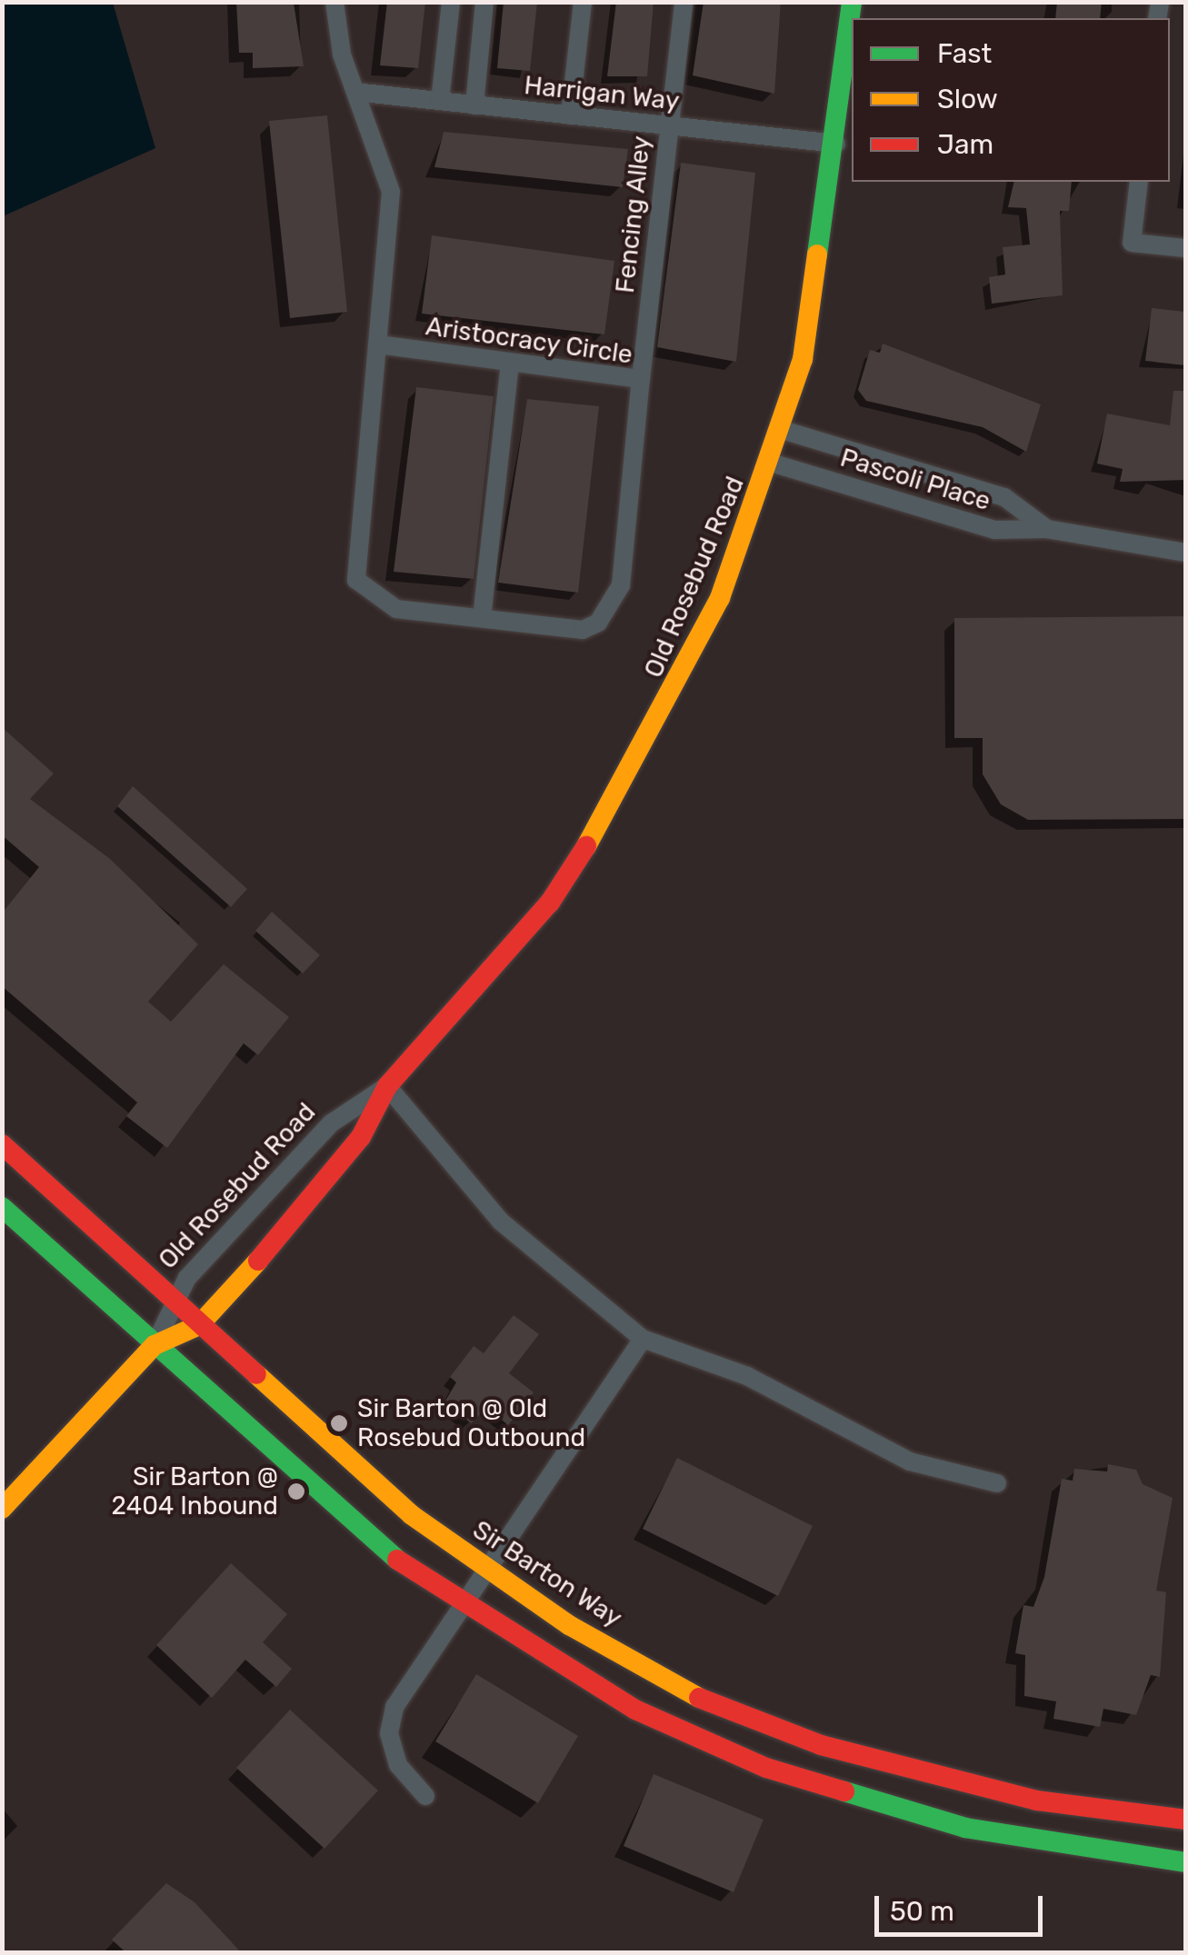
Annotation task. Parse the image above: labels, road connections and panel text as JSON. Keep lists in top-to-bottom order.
{
  "streets": {
    "main road": ["Old Rosebud Road", "Sir Barton Way"],
    "street": [
      "Harrigan Way",
      "Fencing Alley",
      "Aristocracy Circle",
      "Pascoli Place"
    ]
  },
  "crossings": [
    ["Harrigan Way", "Fencing Alley"],
    ["Harrigan Way", "Aristocracy Circle"],
    ["Harrigan Way", "Old Rosebud Road"],
    ["Fencing Alley", "Aristocracy Circle"],
    ["Pascoli Place", "Old Rosebud Road"],
    ["Old Rosebud Road", "Sir Barton Way"]
  ],
  "places": ["Sir Barton @ Old Rosebud Outbound", "Sir Barton @ 2404 Inbound"],
  "legend": ["Fast", "Slow", "Jam"],
  "scale_bar": "50 m"
}
